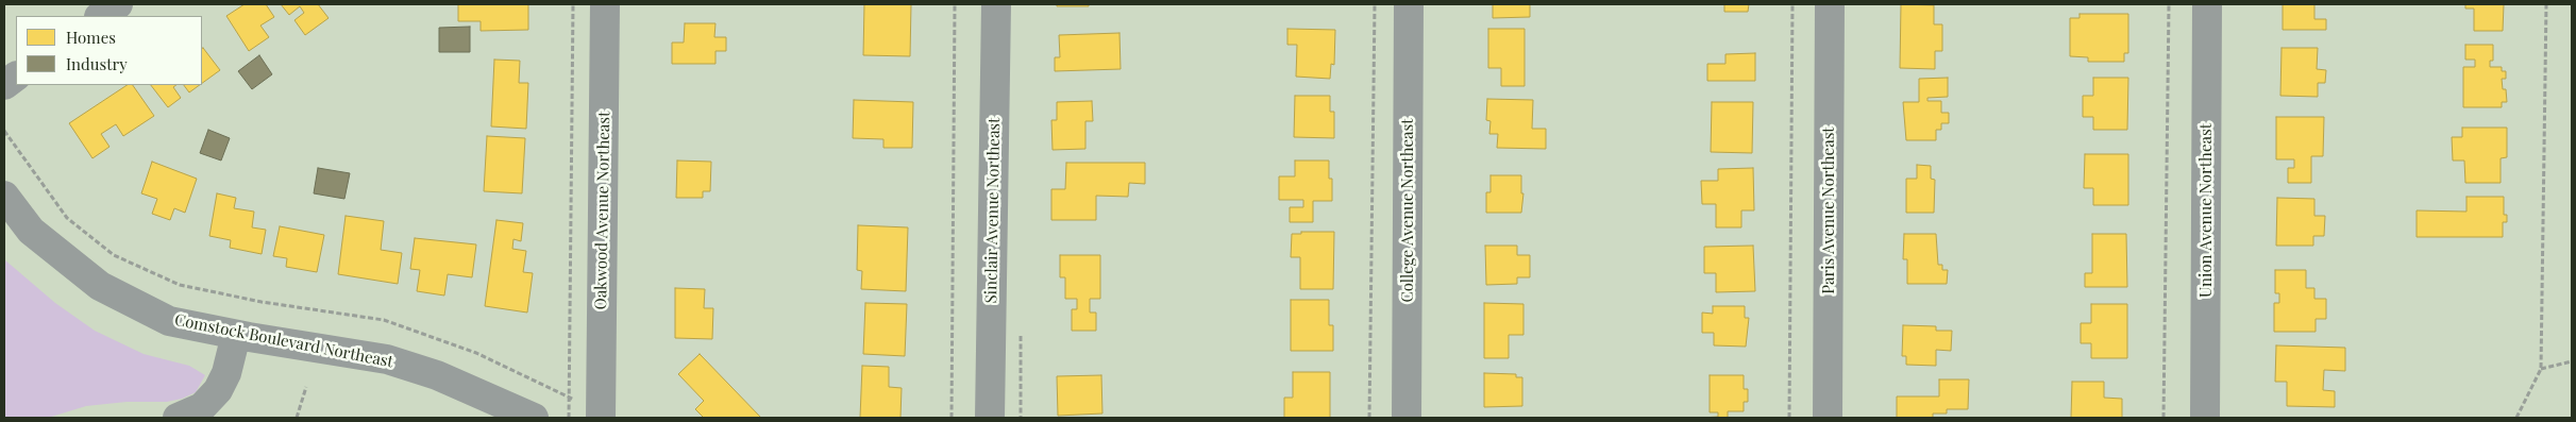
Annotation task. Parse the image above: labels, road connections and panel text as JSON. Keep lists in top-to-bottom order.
{
  "streets": {
    "street": [
      "Oakwood Avenue Northeast",
      "Sinclair Avenue Northeast",
      "College Avenue Northeast",
      "Paris Avenue Northeast",
      "Union Avenue Northeast",
      "Comstock Boulevard Northeast"
    ]
  },
  "legend": ["Homes", "Industry"]
}
